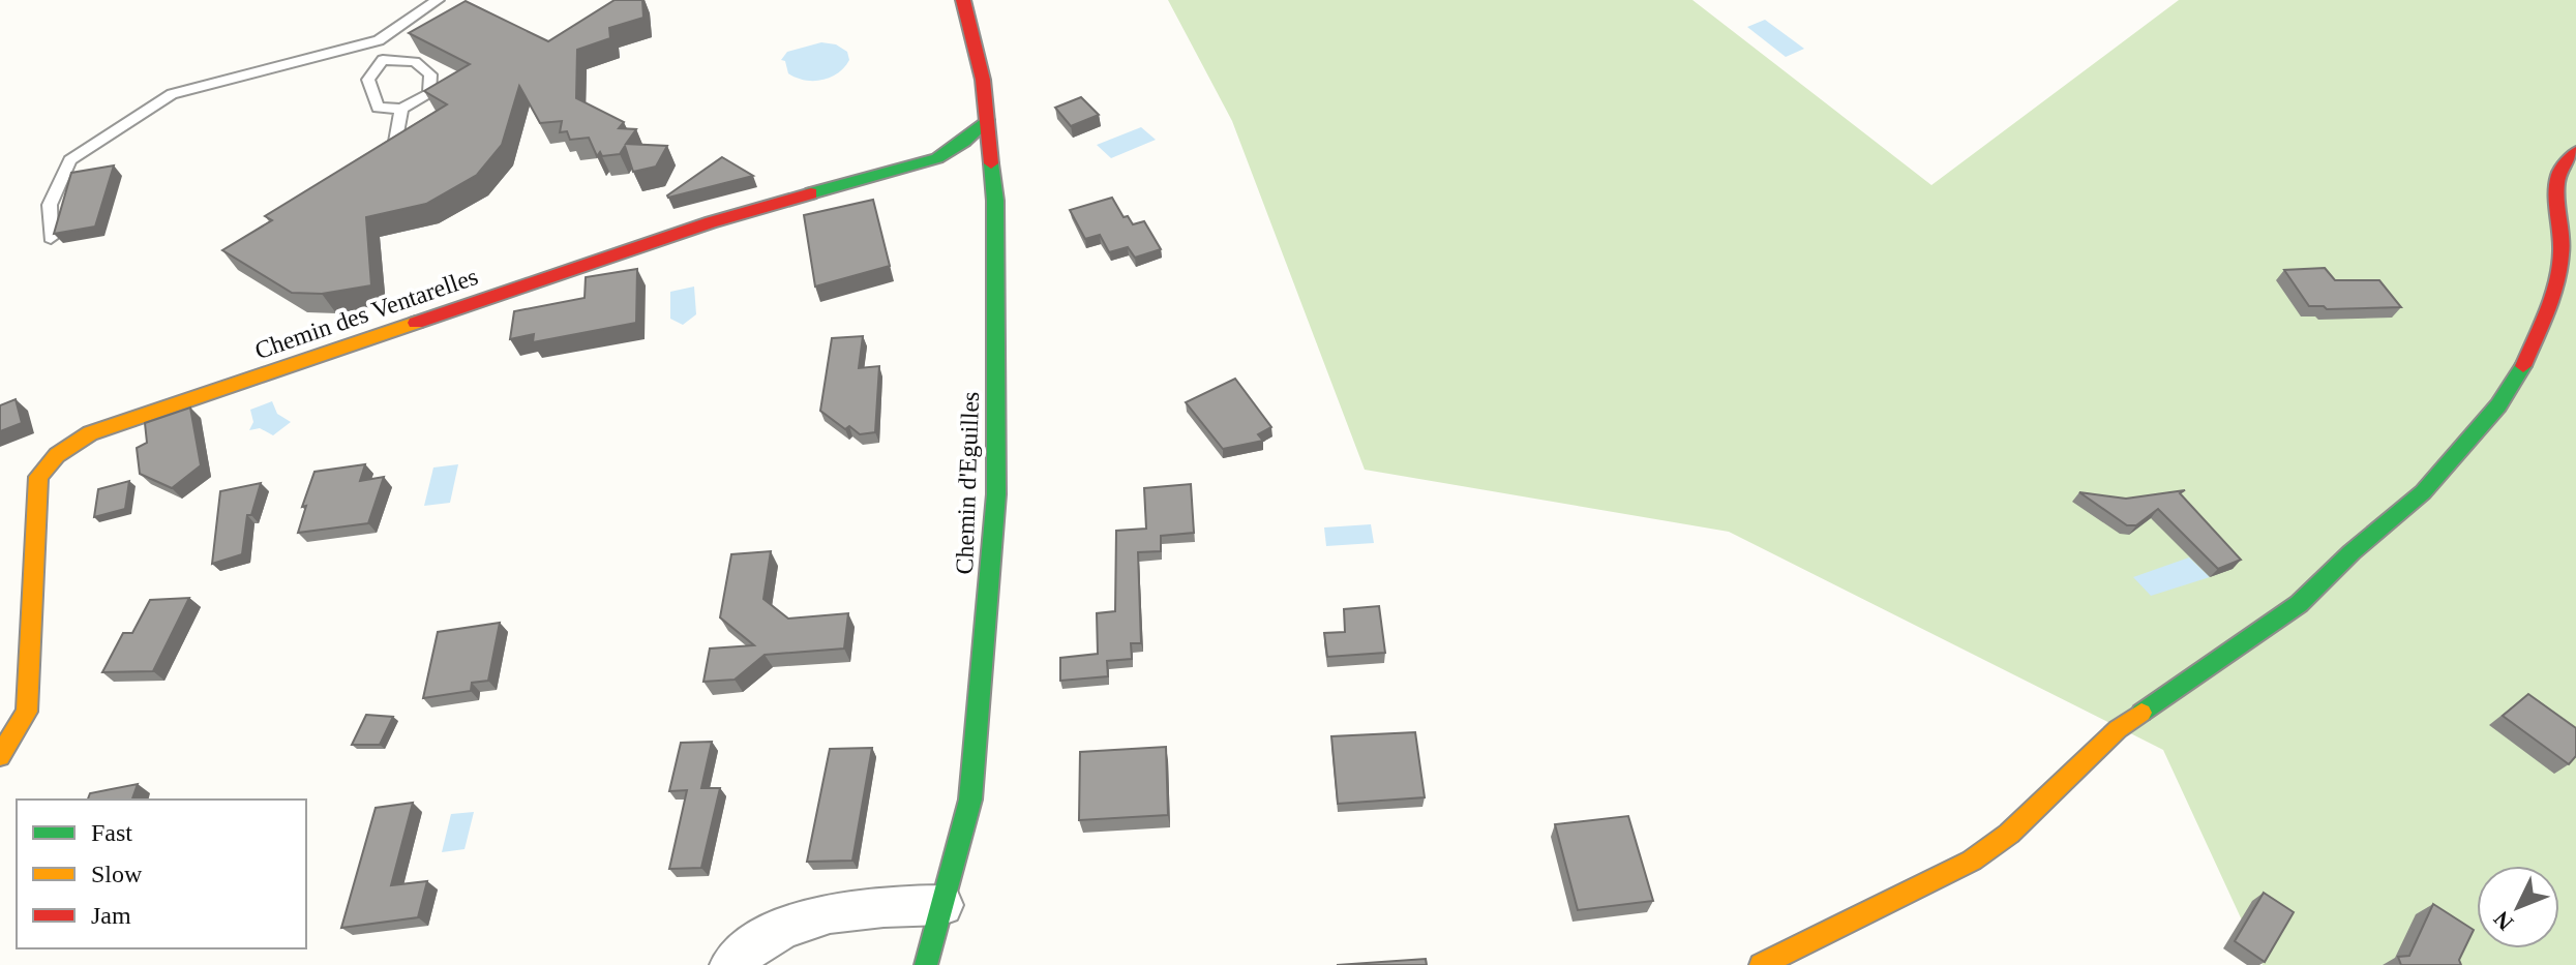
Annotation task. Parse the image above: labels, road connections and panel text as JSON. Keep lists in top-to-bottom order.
{
  "streets": {
    "street": ["Chemin des Ventarelles", "Chemin d'Eguilles"]
  },
  "crossings": [
    ["Chemin des Ventarelles", "Chemin d'Eguilles"]
  ],
  "legend": ["Fast", "Slow", "Jam"],
  "north": "bottom left"
}
